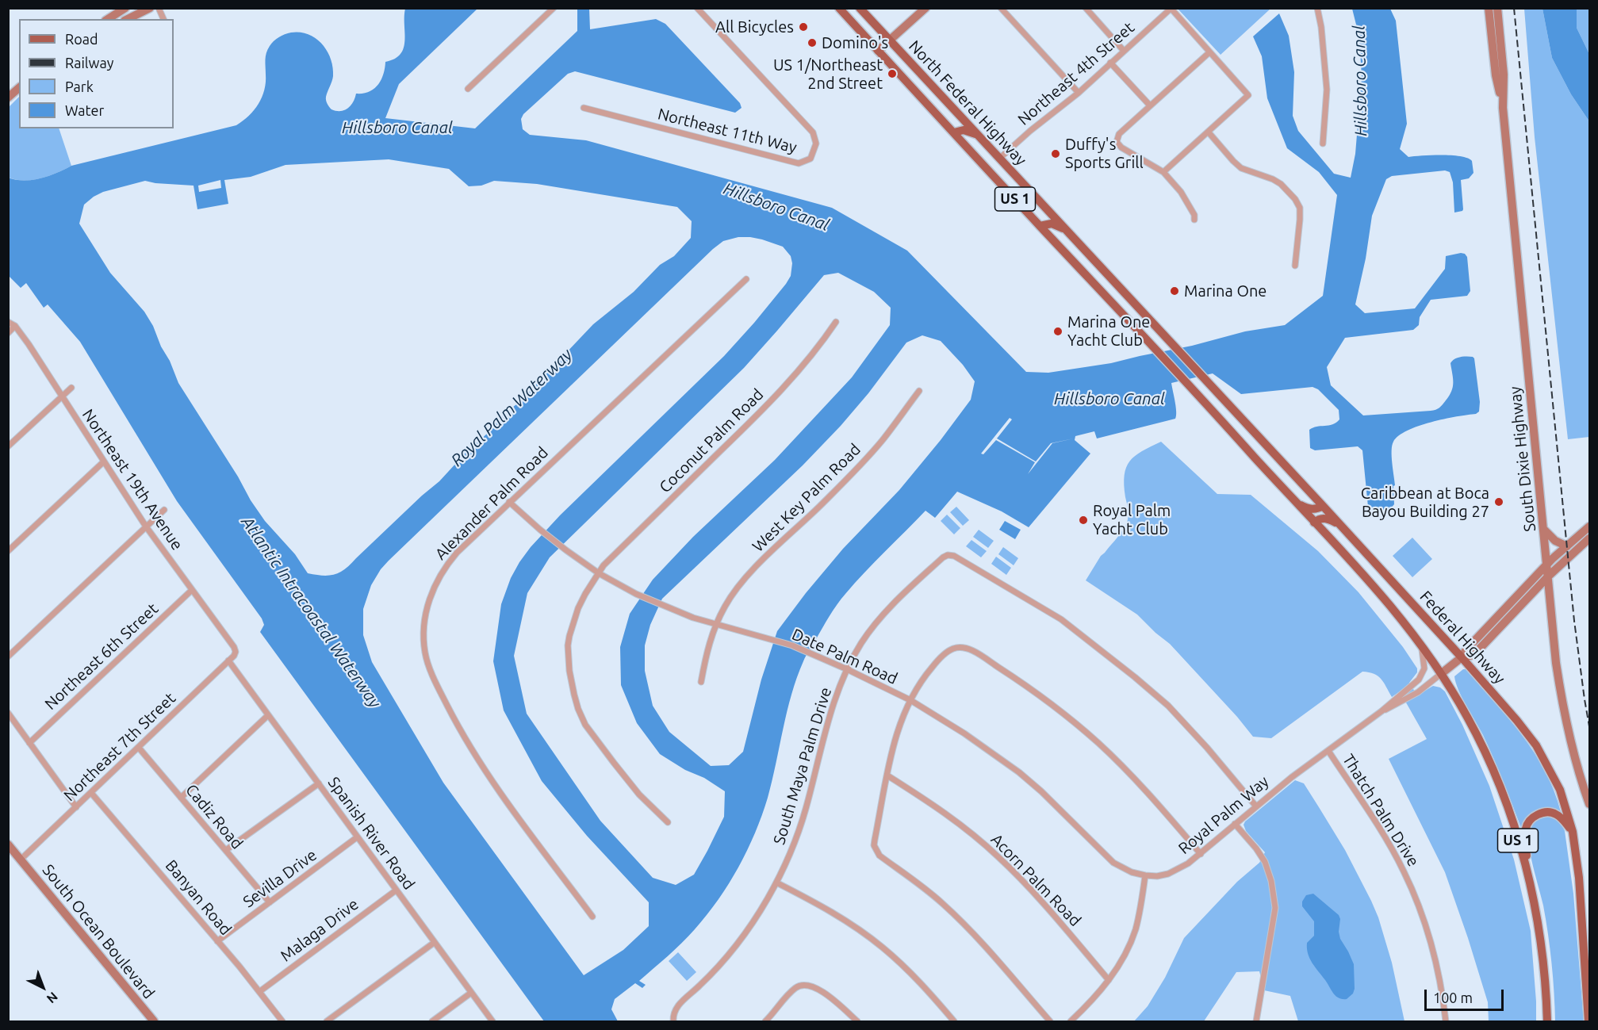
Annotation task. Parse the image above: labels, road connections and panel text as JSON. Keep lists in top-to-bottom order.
{
  "streets": {
    "main road": [
      "North Federal Highway",
      "US 1",
      "South Dixie Highway",
      "Federal Highway",
      "Royal Palm Way",
      "South Ocean Boulevard"
    ],
    "street": [
      "Northeast 4th Street",
      "Northeast 11th Way",
      "Coconut Palm Road",
      "Northeast 19th Avenue",
      "West Key Palm Road",
      "Alexander Palm Road",
      "Northeast 6th Street",
      "Date Palm Road",
      "Northeast 7th Street",
      "South Maya Palm Drive",
      "Thatch Palm Drive",
      "Cadiz Road",
      "Spanish River Road",
      "Sevilla Drive",
      "Acorn Palm Road",
      "Banyan Road",
      "Malaga Drive"
    ]
  },
  "crossings": [
    ["Northeast 4th Street", "North Federal Highway"],
    ["North Federal Highway", "Federal Highway"],
    ["Coconut Palm Road", "Date Palm Road"],
    ["South Dixie Highway", "Royal Palm Way"],
    ["Northeast 19th Avenue", "Northeast 6th Street"],
    ["Northeast 19th Avenue", "Northeast 7th Street"],
    ["West Key Palm Road", "Date Palm Road"],
    ["Alexander Palm Road", "Date Palm Road"],
    ["Federal Highway", "Royal Palm Way"],
    ["Date Palm Road", "South Maya Palm Drive"],
    ["Date Palm Road", "Royal Palm Way"],
    ["Northeast 7th Street", "Cadiz Road"],
    ["Northeast 7th Street", "Spanish River Road"],
    ["Northeast 7th Street", "Banyan Road"],
    ["Northeast 7th Street", "South Ocean Boulevard"],
    ["South Maya Palm Drive", "Royal Palm Way"],
    ["Thatch Palm Drive", "Royal Palm Way"],
    ["Cadiz Road", "Sevilla Drive"],
    ["Spanish River Road", "Sevilla Drive"],
    ["Spanish River Road", "Malaga Drive"],
    ["Sevilla Drive", "Banyan Road"],
    ["Banyan Road", "Malaga Drive"]
  ],
  "water": ["Hillsboro Canal", "Royal Palm Waterway", "Atlantic Intracoastal Waterway"],
  "places": [
    "All Bicycles",
    "Domino's",
    "US 1/Northeast 2nd Street",
    "Duffy's Sports Grill",
    "Marina One",
    "Marina One Yacht Club",
    "Caribbean at Boca Bayou Building 27",
    "Royal Palm Yacht Club"
  ],
  "legend": [
    "Road",
    "Railway",
    "Park",
    "Water"
  ],
  "scale_bar": "100 m",
  "north": "bottom right"
}
